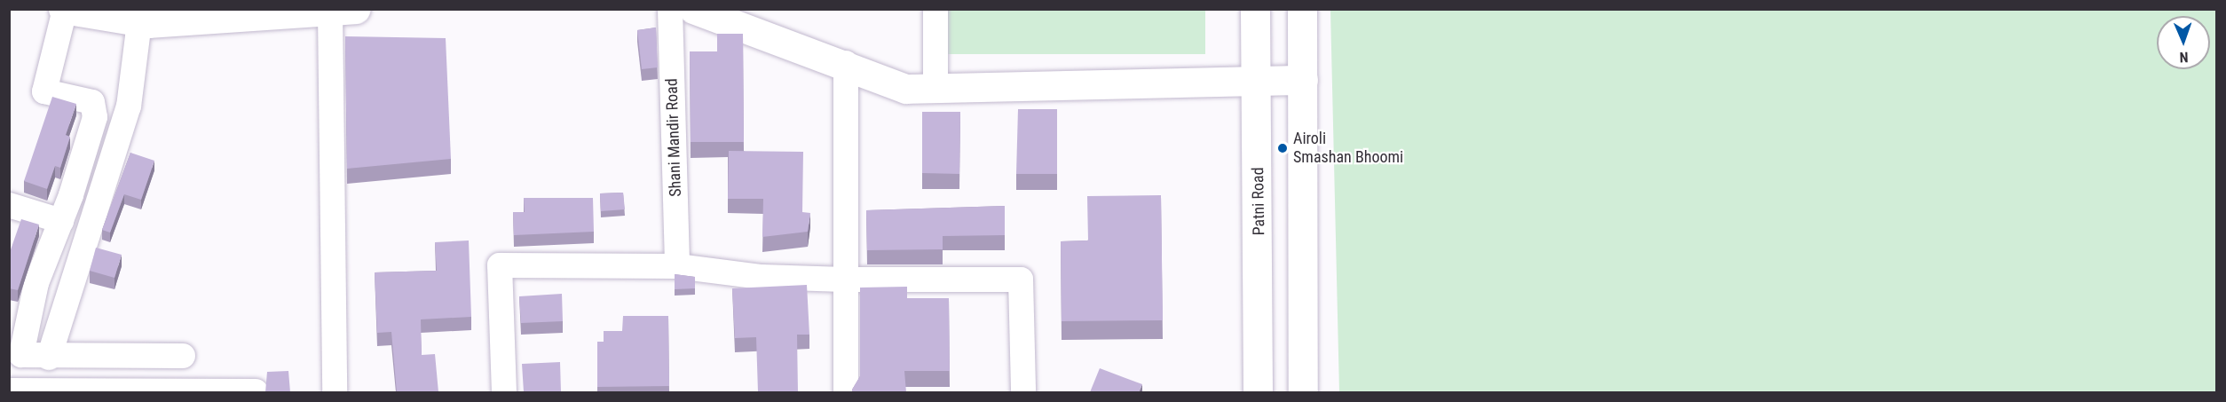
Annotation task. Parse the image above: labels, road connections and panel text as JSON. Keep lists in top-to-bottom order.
{
  "streets": {
    "street": ["Shani Mandir Road", "Patni Road"]
  },
  "places": ["Airoli Smashan Bhoomi"],
  "north": "bottom"
}
